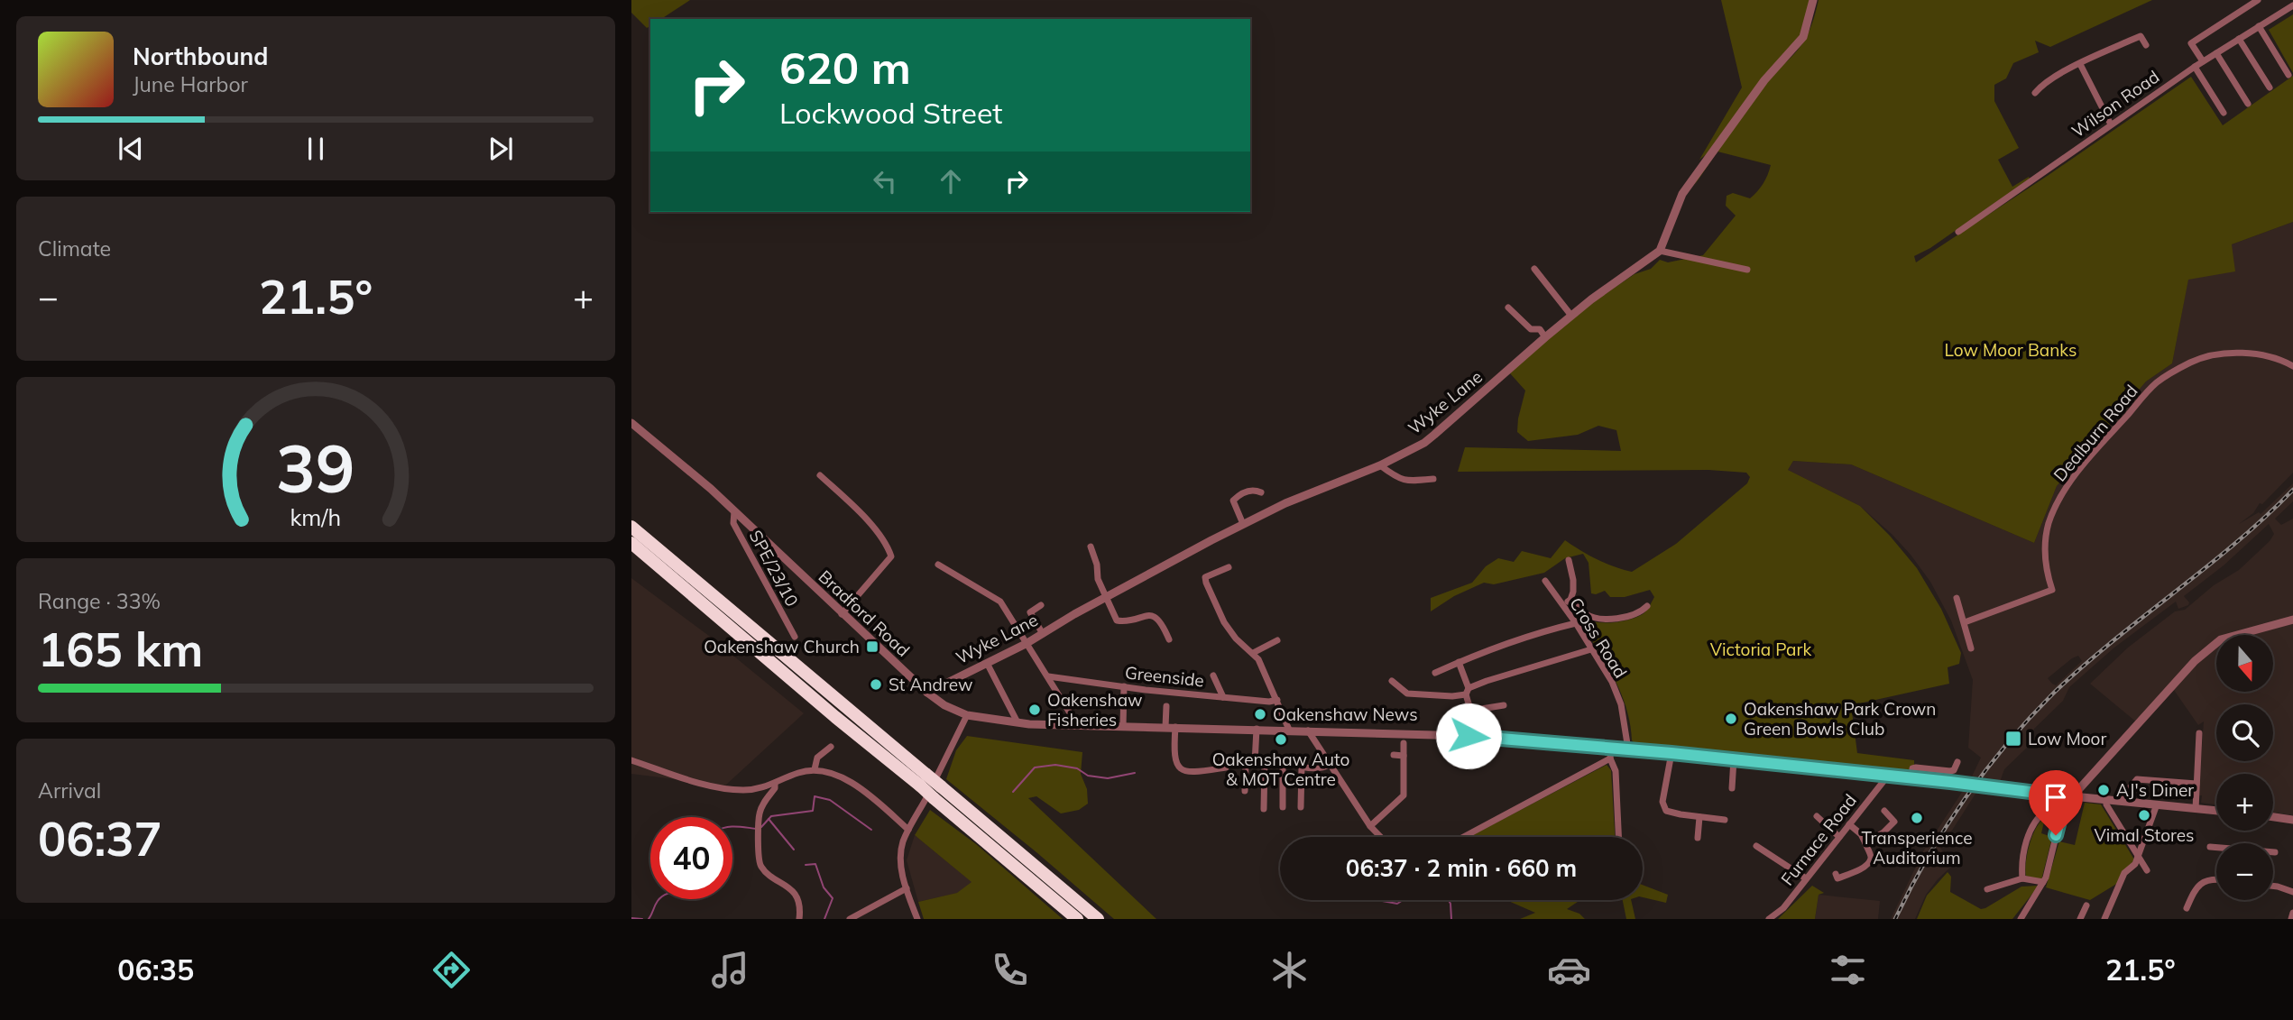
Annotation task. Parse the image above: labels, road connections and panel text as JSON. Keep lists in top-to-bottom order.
{
  "streets": {
    "street": [
      "Wilson Road",
      "Wyke Lane",
      "Dealburn Road",
      "SPE/23/10",
      "Bradford Road",
      "Cross Road",
      "Greenside",
      "Furnace Road"
    ]
  },
  "crossings": [
    ["Wyke Lane", "Bradford Road"],
    ["SPE/23/10", "Bradford Road"],
    ["Bradford Road", "Cross Road"],
    ["Bradford Road", "Furnace Road"]
  ],
  "parks": ["Low Moor Banks", "Victoria Park"],
  "places": {
    "transit": ["Oakenshaw Church", "Low Moor"],
    "other": [
      "St Andrew",
      "Oakenshaw Fisheries",
      "Oakenshaw News",
      "Oakenshaw Park Crown Green Bowls Club",
      "Oakenshaw Auto & MOT Centre",
      "AJ's Diner",
      "Vimal Stores",
      "Transperience Auditorium"
    ]
  },
  "north": "bottom",
  "page": {
    "turn": ["620 m", "Lockwood Street"],
    "song": ["Northbound", "June Harbor"],
    "tile": [
      "Climate",
      ["Range · 33%", "165 km"],
      ["Arrival", "06:37"]
    ],
    "heat": ["−", "21.5°", "+"],
    "map_buttons": ["+", "−"],
    "limit": "40",
    "trip": "06:37 · 2 min · 660 m",
    "tabs": ["06:35", "21.5°"],
    "gauge": ["39", "km/h"]
  }
}
